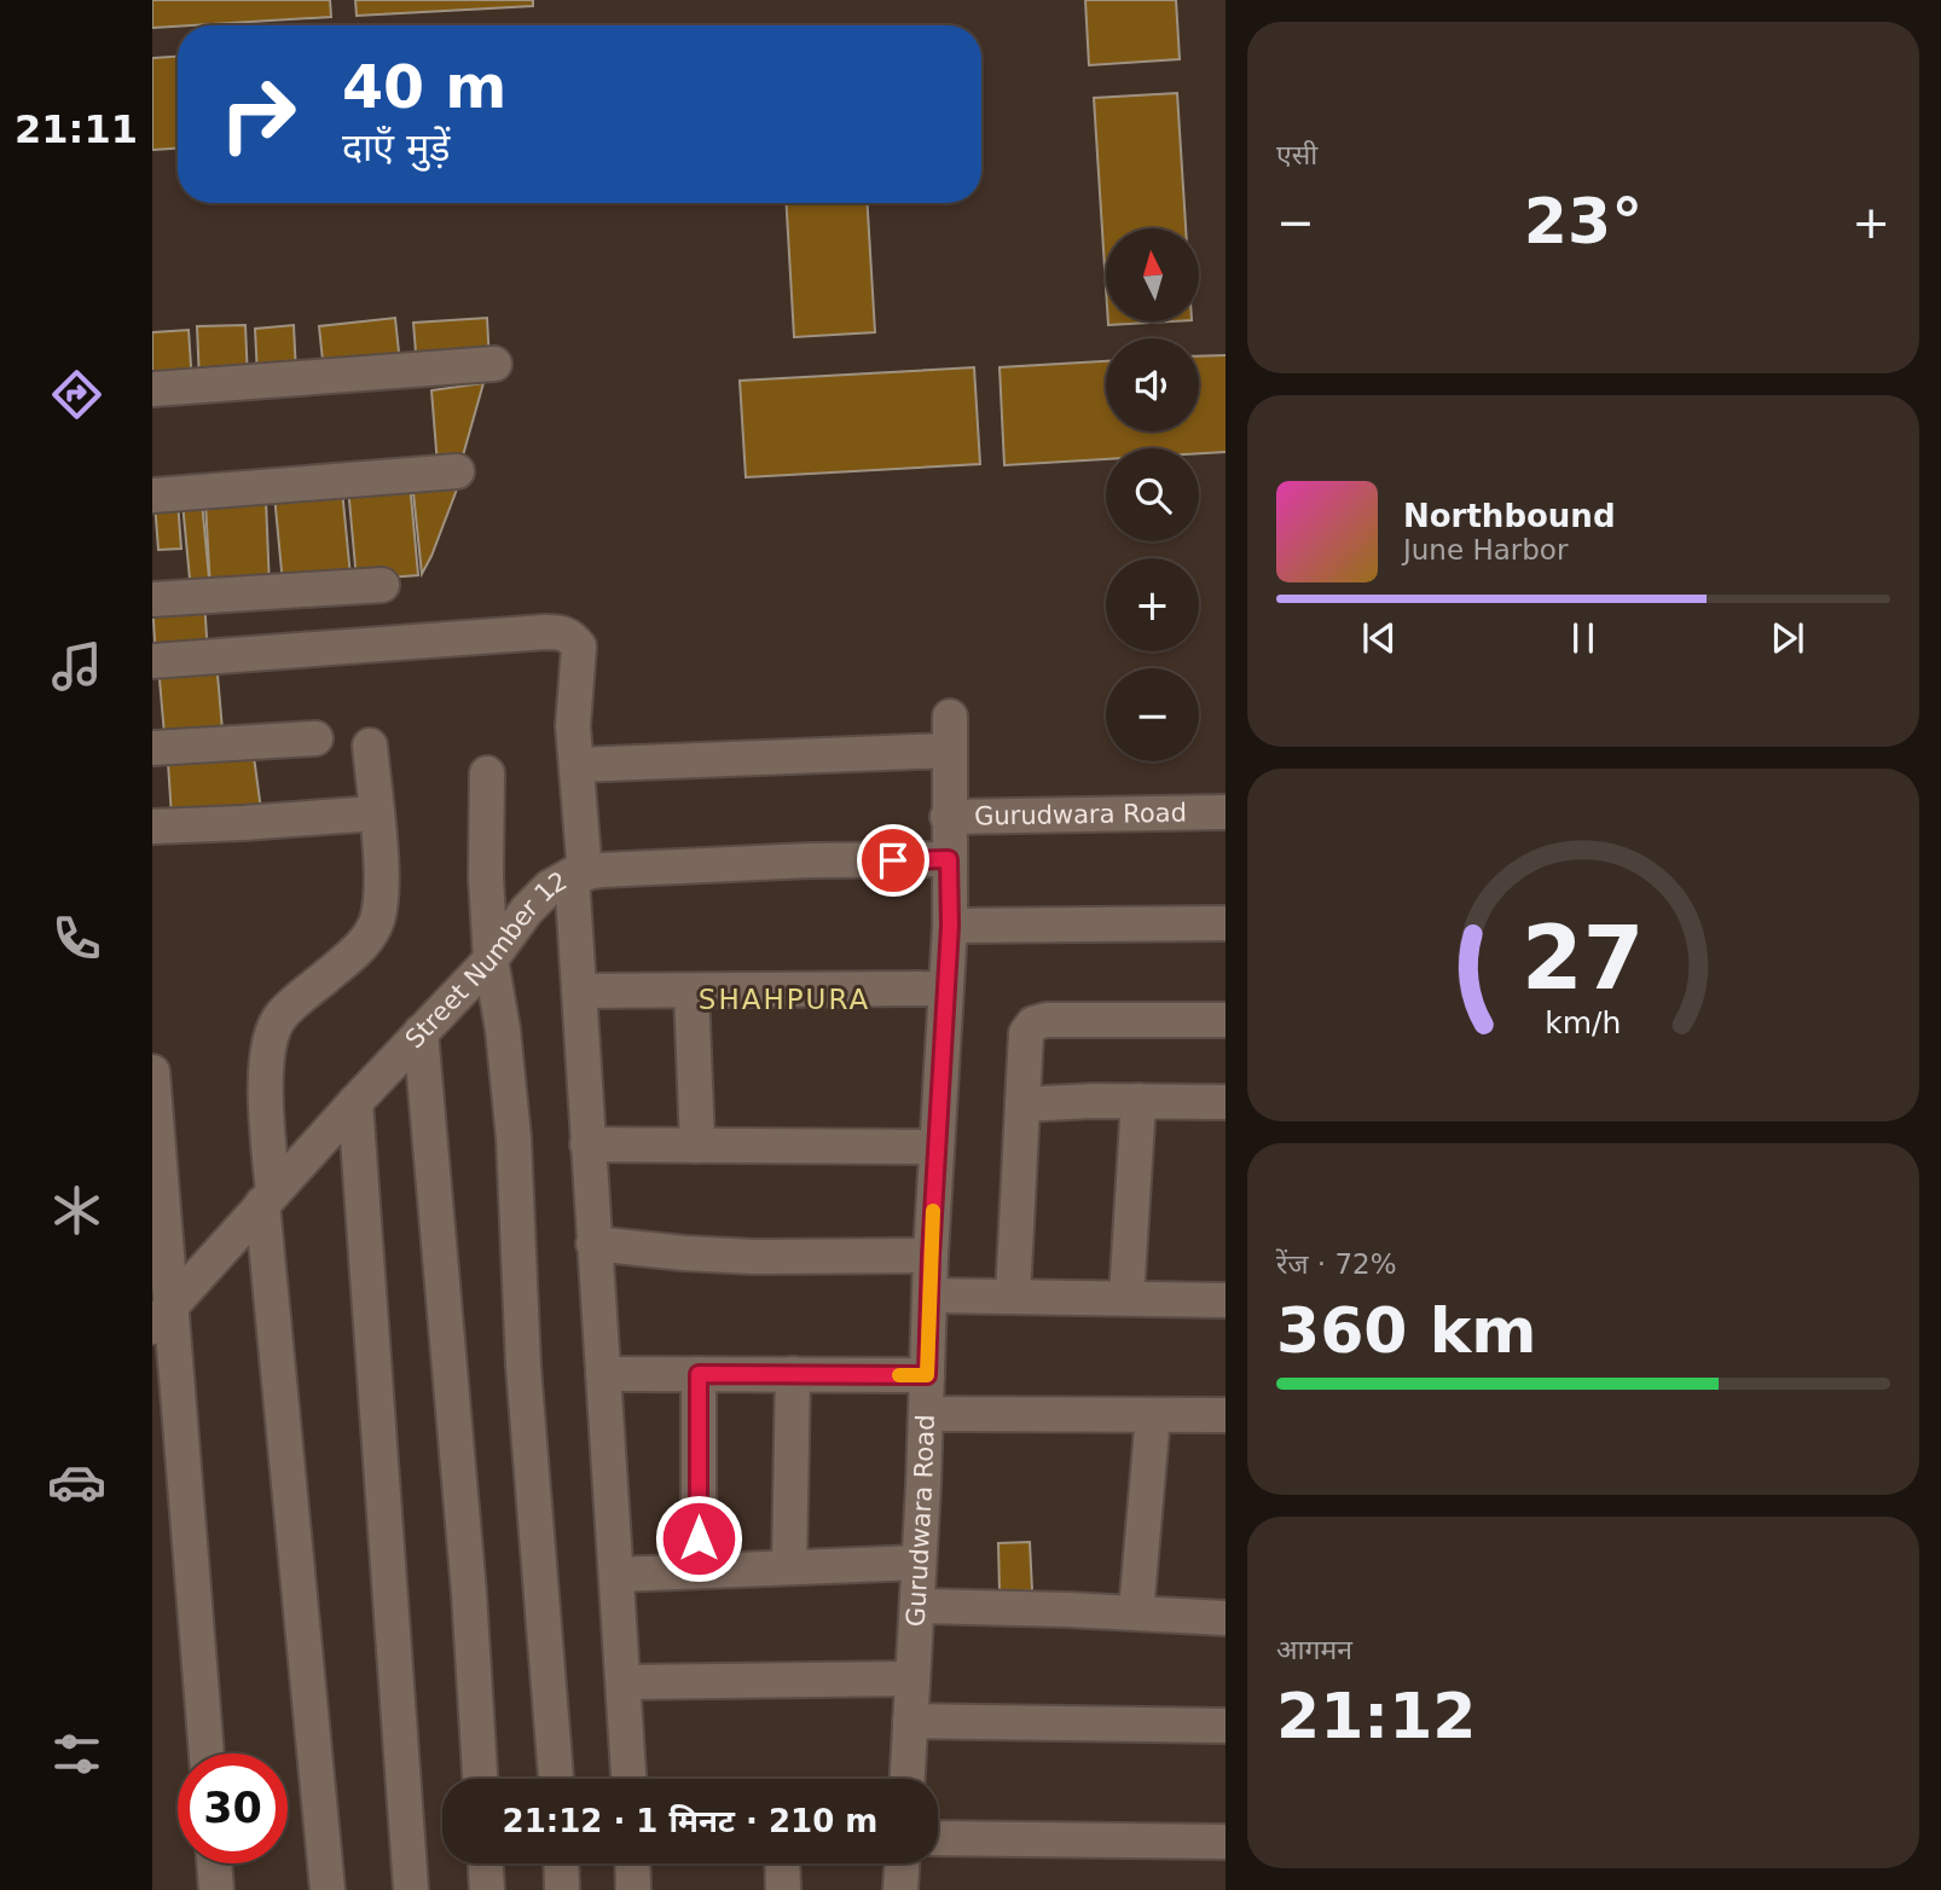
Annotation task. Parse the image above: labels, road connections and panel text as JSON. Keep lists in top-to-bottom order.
{
  "streets": {
    "street": ["Gurudwara Road", "Street Number 12"]
  },
  "crossings": [
    ["Gurudwara Road", "Street Number 12"]
  ],
  "districts": ["SHAHPURA"],
  "north": "top",
  "page": {
    "tabs": "21:11",
    "tile": [
      "एसी",
      ["रेंज · 72%", "360 km"],
      ["आगमन", "21:12"]
    ],
    "turn": ["40 m", "दाएँ मुड़ें"],
    "heat": ["−", "23°", "+"],
    "map_buttons": ["+", "−"],
    "song": ["Northbound", "June Harbor"],
    "limit": "30",
    "trip": "21:12 · 1 मिनट · 210 m",
    "gauge": ["27", "km/h"]
  }
}
